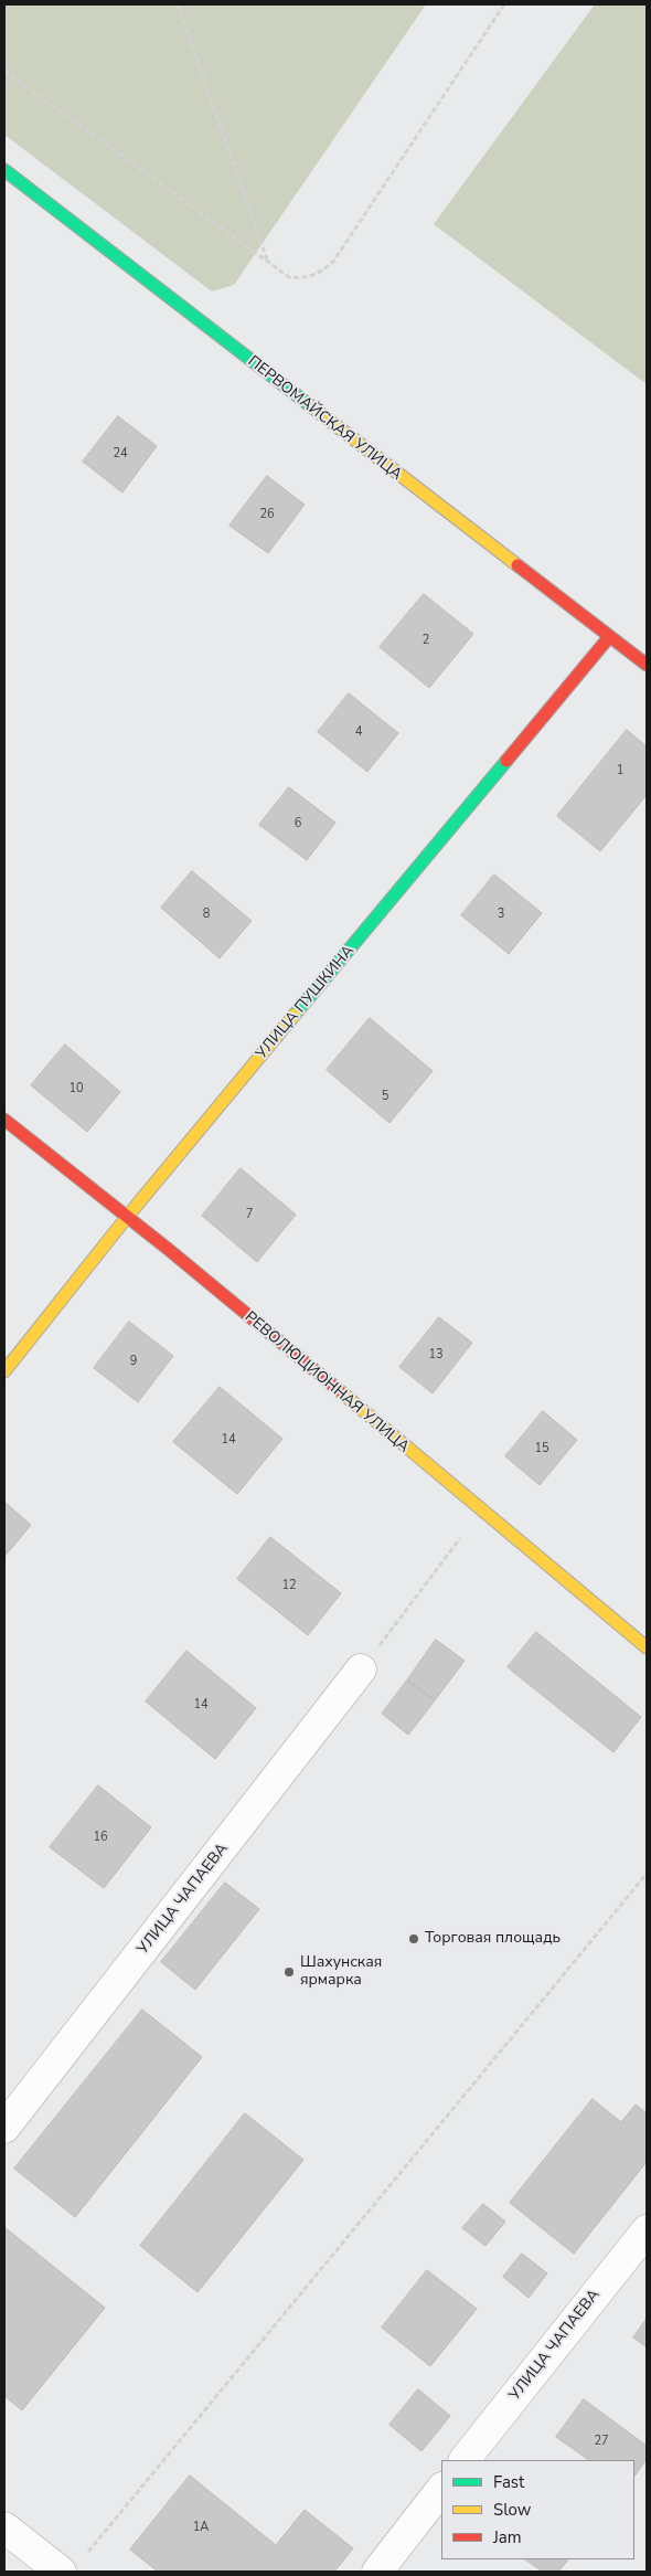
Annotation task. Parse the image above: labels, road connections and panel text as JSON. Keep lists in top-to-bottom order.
{
  "streets": {
    "street": [
      "ПЕРВОМАЙСКАЯ УЛИЦА",
      "УЛИЦА ПУШКИНА",
      "РЕВОЛЮЦИОННАЯ УЛИЦА",
      "УЛИЦА ЧАПАЕВА"
    ]
  },
  "crossings": [
    ["ПЕРВОМАЙСКАЯ УЛИЦА", "УЛИЦА ПУШКИНА"],
    ["УЛИЦА ПУШКИНА", "РЕВОЛЮЦИОННАЯ УЛИЦА"]
  ],
  "places": ["Торговая площадь", "Шахунская ярмарка"],
  "house_numbers": [
    "24",
    "26",
    "2",
    "4",
    "1",
    "6",
    "8",
    "3",
    "10",
    "5",
    "7",
    "13",
    "9",
    "14",
    "15",
    "12",
    "14",
    "16",
    "27",
    "1А"
  ],
  "legend": ["Fast", "Slow", "Jam"]
}
